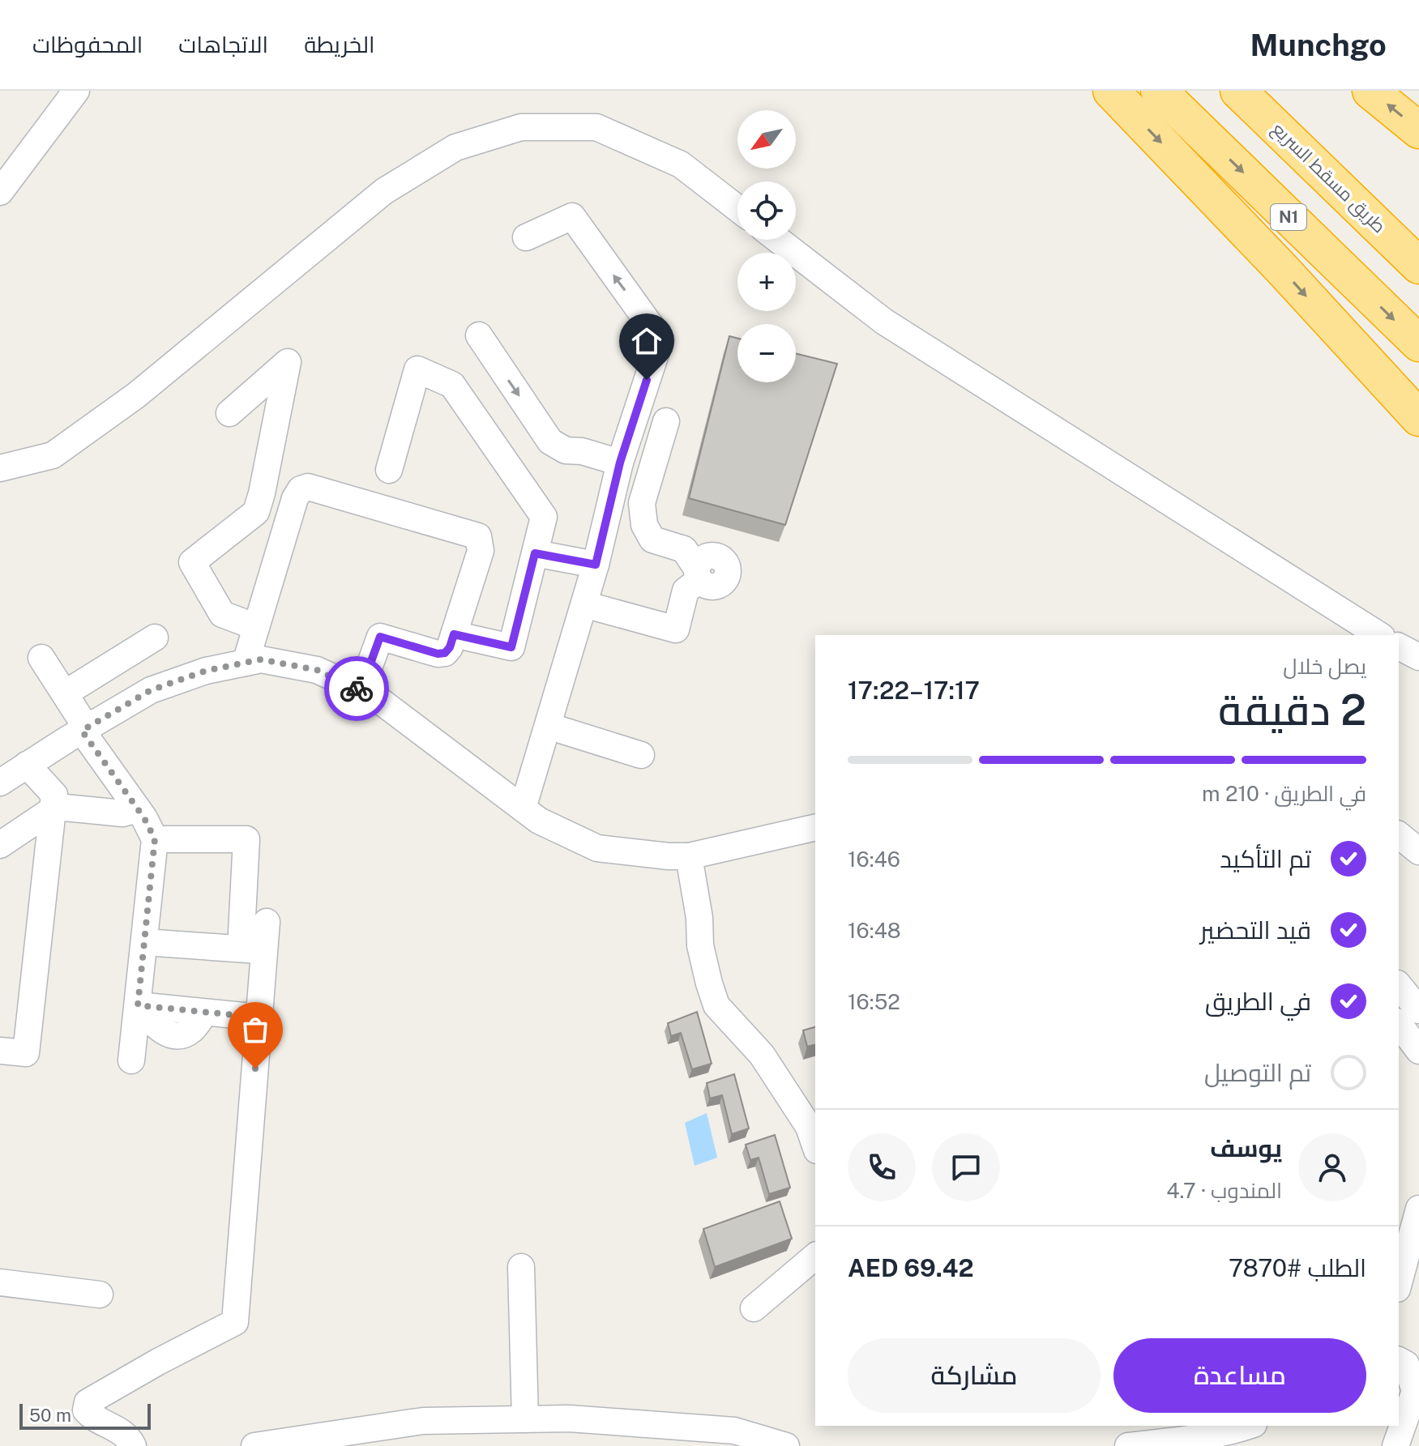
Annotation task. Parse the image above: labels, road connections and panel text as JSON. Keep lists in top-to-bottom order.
{
  "streets": {
    "highway": ["طريق مسقط السريع", "N1"]
  },
  "scale_bar": "50 m",
  "north": "bottom left",
  "page": {
    "header": "Munchgo",
    "nav": ["الخريطة", "الاتجاهات", "المحفوظات"],
    "map_buttons": ["+", "−"],
    "heading": ["2 دقيقة", "يصل خلال", "17:17–17:22"],
    "panel": [
      "يوسف",
      "المندوب · 4.7",
      "الطلب #7870",
      "AED 69.42"
    ],
    "bar": "في الطريق · 210 m",
    "list": [
      ["تم التأكيد", "16:46"],
      ["قيد التحضير", "16:48"],
      ["في الطريق", "16:52"],
      "تم التوصيل"
    ],
    "buttons": ["مساعدة", "مشاركة"],
    "scale": "50 m"
  }
}
